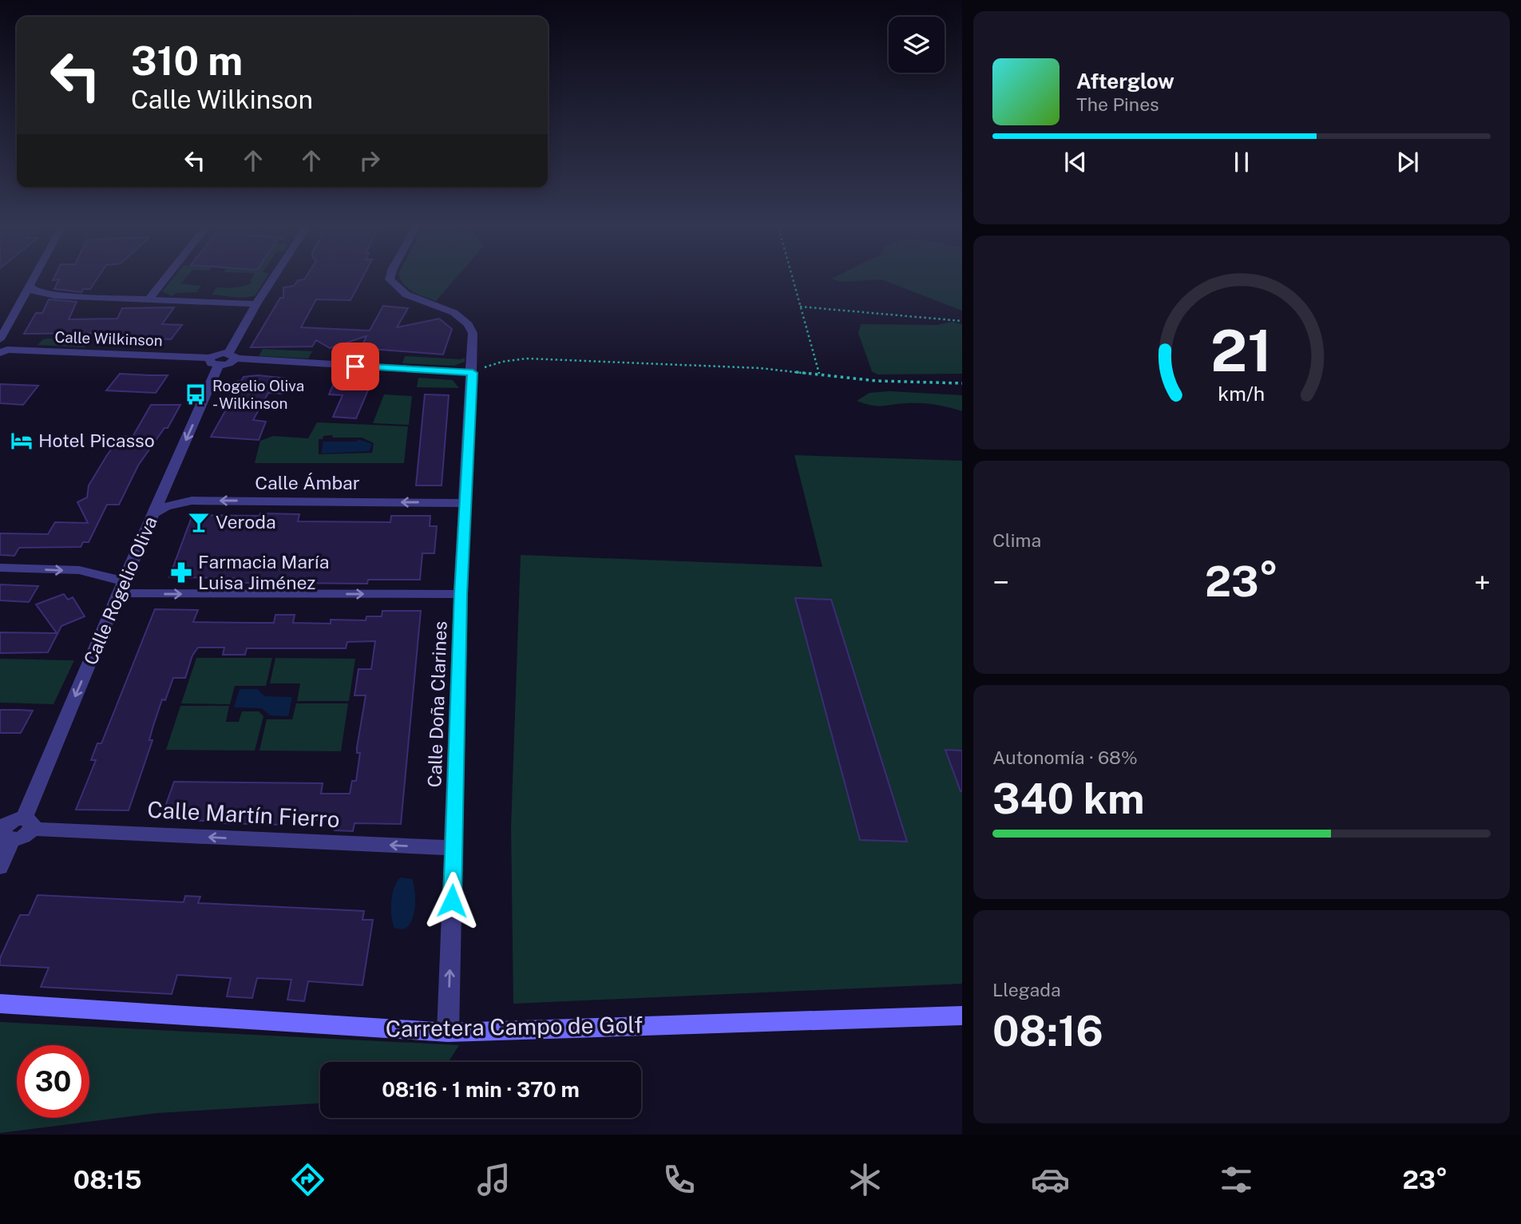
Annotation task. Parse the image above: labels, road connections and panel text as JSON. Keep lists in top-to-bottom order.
{
  "streets": {
    "street": [
      "Calle Wilkinson",
      "Calle Ámbar",
      "Calle Rogelio Oliva",
      "Calle Doña Clarines",
      "Calle Martín Fierro",
      "Carretera Campo de Golf"
    ]
  },
  "crossings": [
    ["Calle Wilkinson", "Calle Rogelio Oliva"],
    ["Calle Wilkinson", "Calle Doña Clarines"],
    ["Calle Ámbar", "Calle Rogelio Oliva"],
    ["Calle Ámbar", "Calle Doña Clarines"],
    ["Calle Rogelio Oliva", "Calle Martín Fierro"],
    ["Calle Doña Clarines", "Calle Martín Fierro"],
    ["Calle Doña Clarines", "Carretera Campo de Golf"]
  ],
  "one_way": ["Calle Rogelio Oliva", "Calle Martín Fierro"],
  "places": {
    "bus stop": ["Rogelio Oliva - Wilkinson"],
    "hotel": ["Hotel Picasso"],
    "bar": ["Veroda"],
    "pharmacy": ["Farmacia María Luisa Jiménez"]
  },
  "page": {
    "turn": ["310 m", "Calle Wilkinson"],
    "song": ["Afterglow", "The Pines"],
    "tile": [
      "Clima",
      ["Autonomía · 68%", "340 km"],
      ["Llegada", "08:16"]
    ],
    "heat": ["−", "23°", "+"],
    "limit": "30",
    "trip": "08:16 · 1 min · 370 m",
    "tabs": ["08:15", "23°"],
    "gauge": ["21", "km/h"]
  }
}
